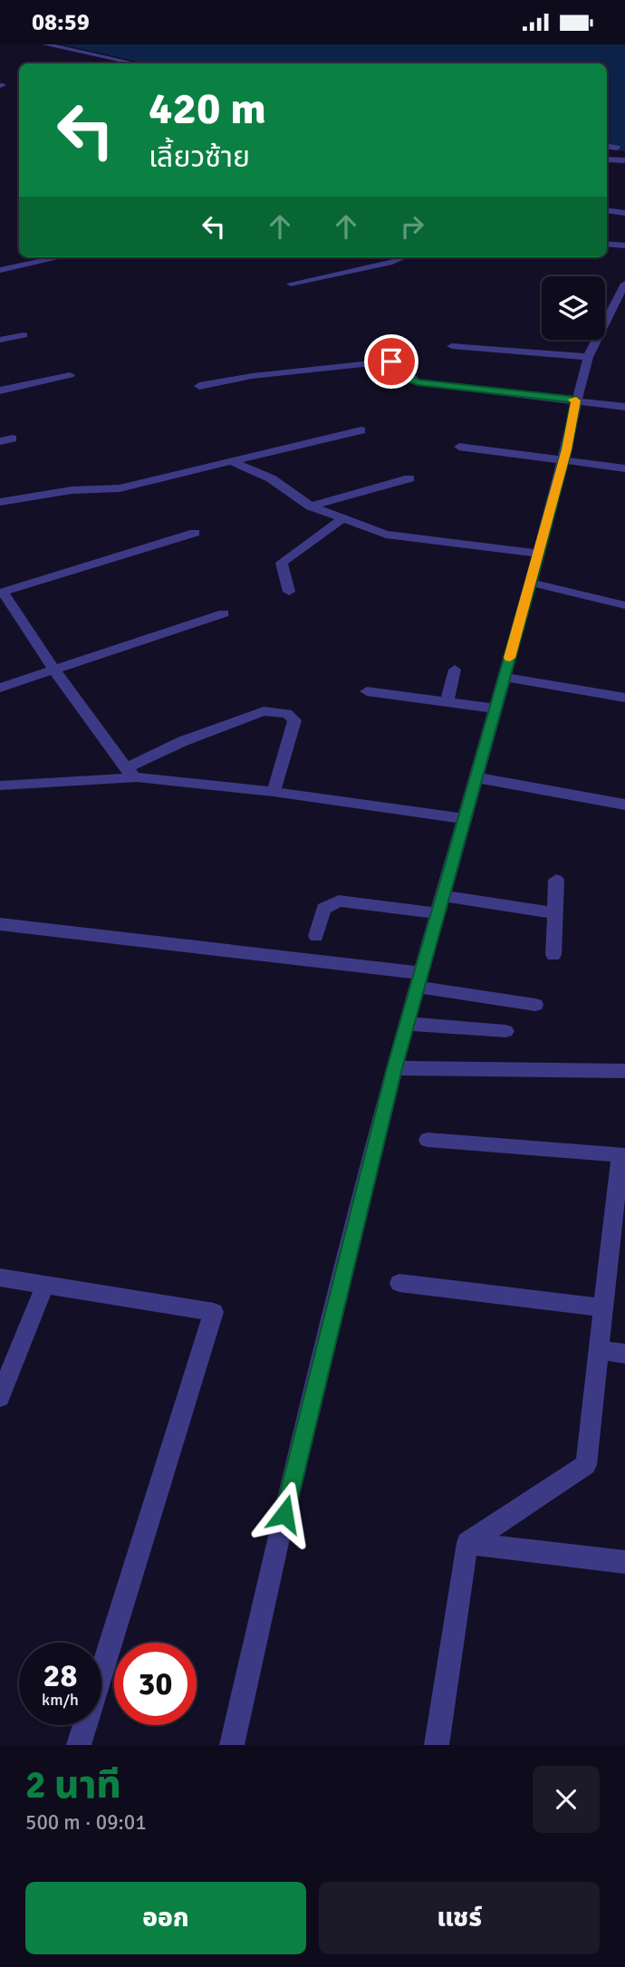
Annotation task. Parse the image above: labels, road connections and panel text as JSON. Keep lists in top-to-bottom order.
{
  "page": {
    "status": "08:59",
    "turn": ["420 m", "เลี้ยวซ้าย"],
    "speed": "28 km/h",
    "limit": "30",
    "heading": ["2 นาที", "500 m · 09:01"],
    "buttons": ["ออก", "แชร์"]
  }
}
